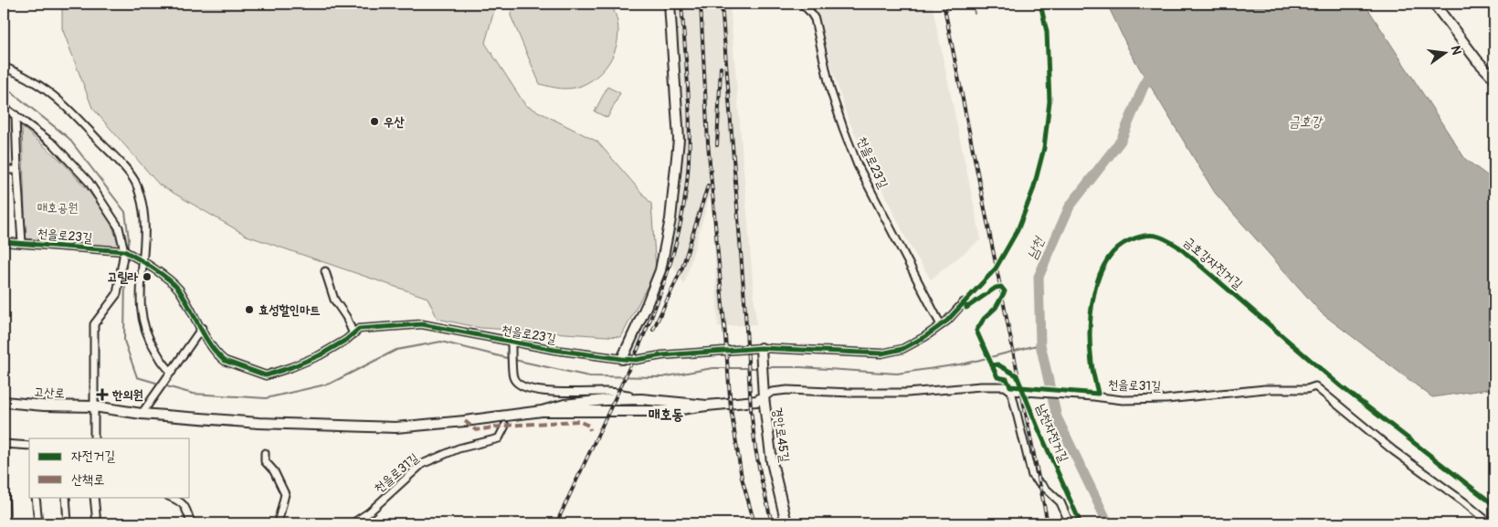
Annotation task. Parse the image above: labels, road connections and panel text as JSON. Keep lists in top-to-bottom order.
{
  "streets": {
    "street": [
      "천을로23길",
      "천을로31길",
      "고산로",
      "경안로45길"
    ],
    "cycle path": ["금호강자전거길", "남천자전거길"]
  },
  "crossings": [
    ["천을로23길", "경안로45길"],
    ["천을로31길", "고산로"],
    ["천을로31길", "경안로45길"]
  ],
  "districts": ["매호동"],
  "water": ["금호강", "남천"],
  "parks": ["매호공원"],
  "places": {
    "other": ["우산", "고릴라", "효성할인마트"],
    "health": ["한의원"]
  },
  "legend": ["자전거길", "산책로"],
  "north": "right"
}
